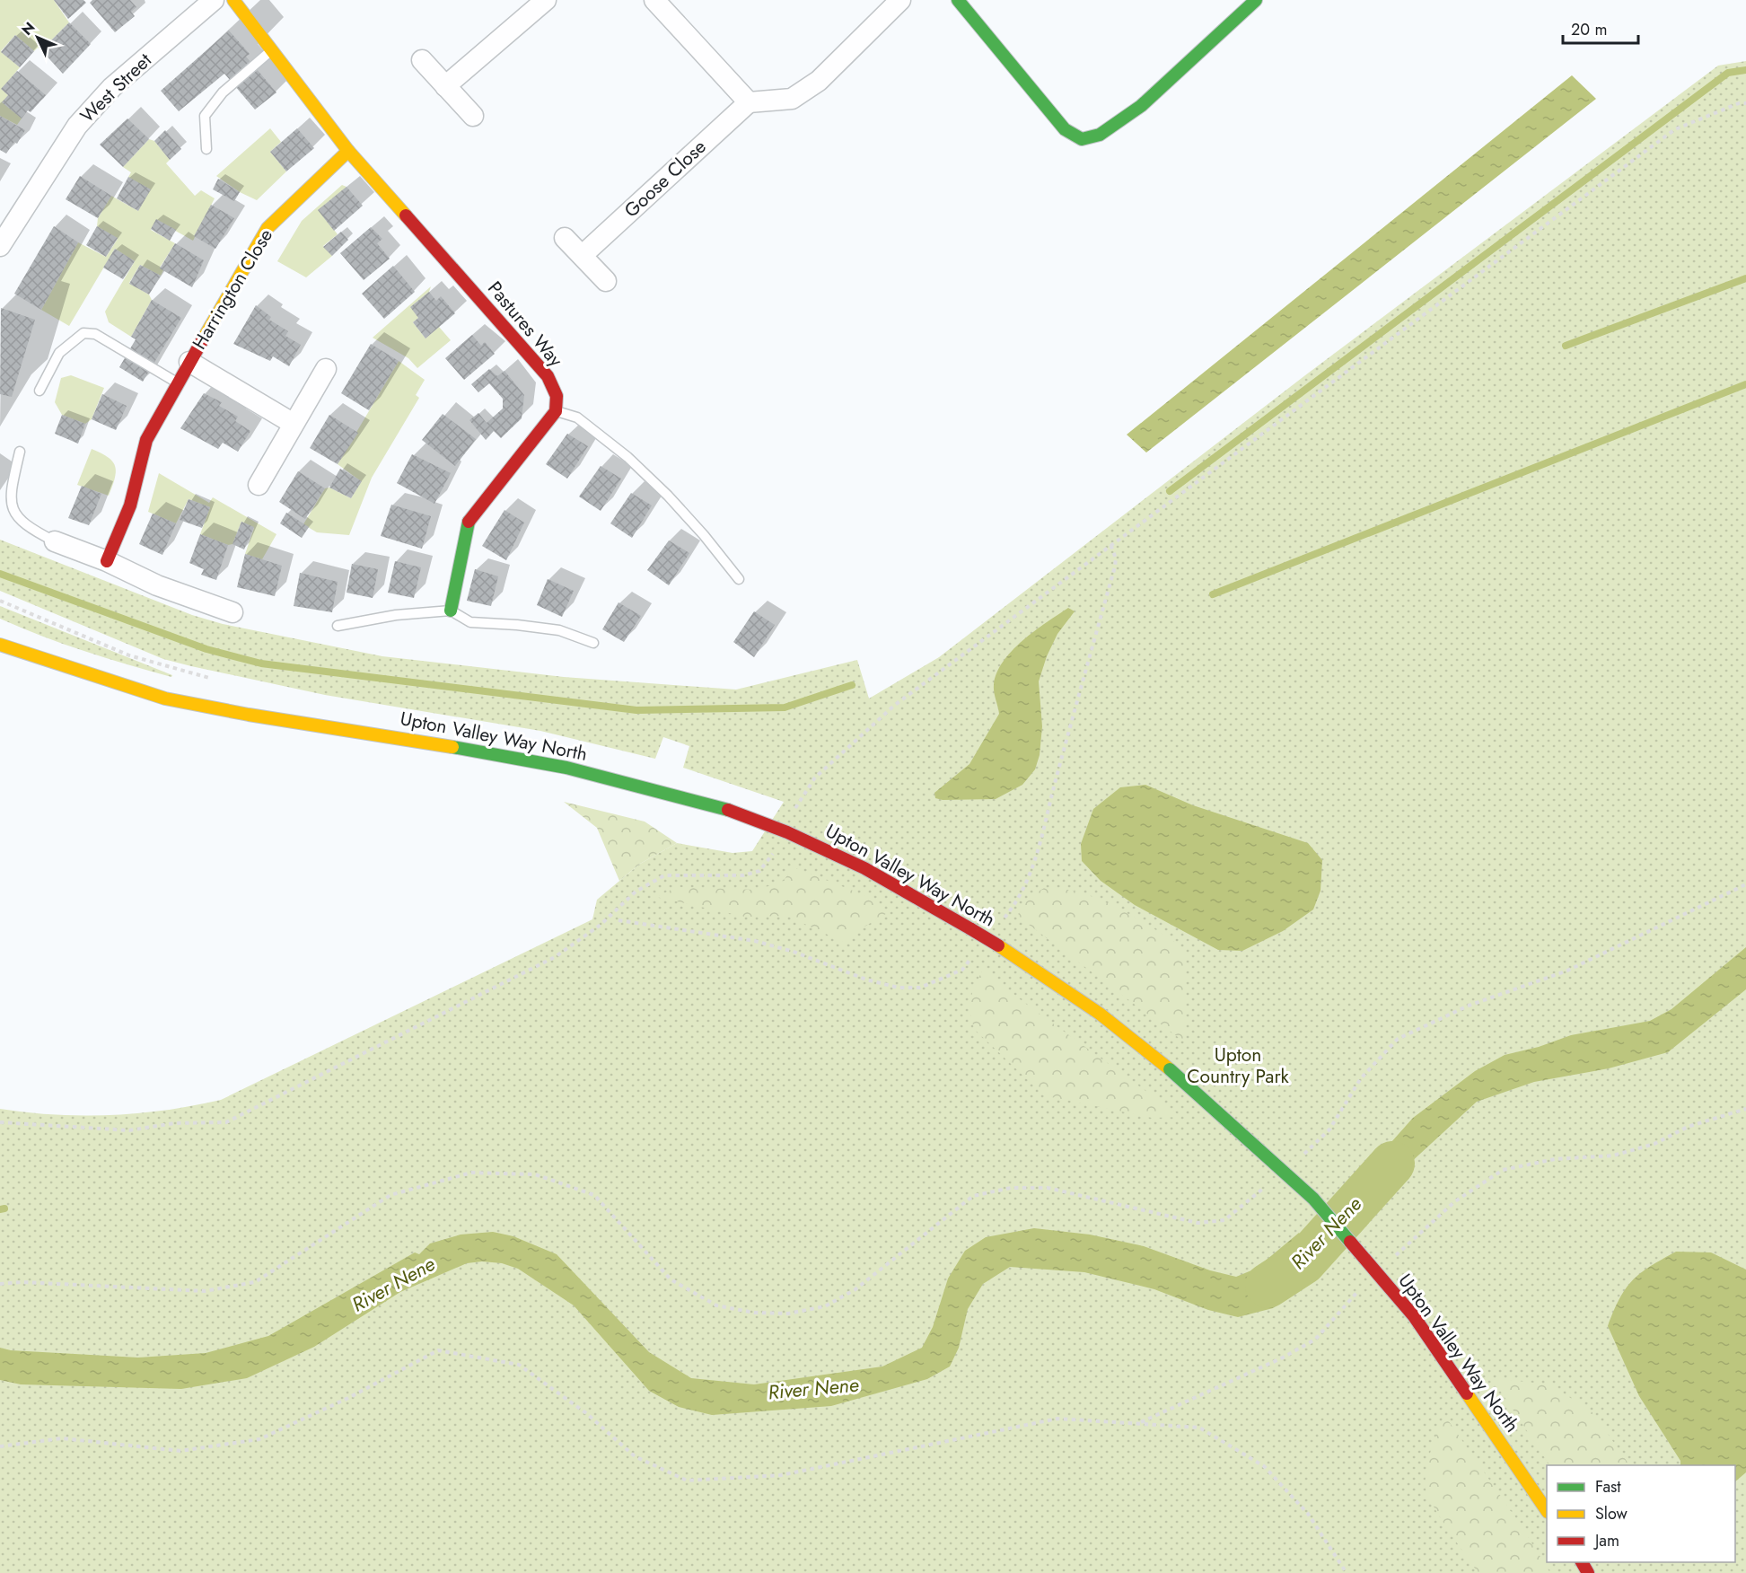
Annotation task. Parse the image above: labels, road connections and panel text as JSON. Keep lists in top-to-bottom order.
{
  "streets": {
    "street": [
      "West Street",
      "Goose Close",
      "Harrington Close",
      "Pastures Way",
      "Upton Valley Way North"
    ]
  },
  "crossings": [
    ["Harrington Close", "Pastures Way"]
  ],
  "water": ["River Nene"],
  "parks": ["Upton Country Park"],
  "legend": ["Fast", "Slow", "Jam"],
  "scale_bar": "20 m",
  "north": "top left"
}
